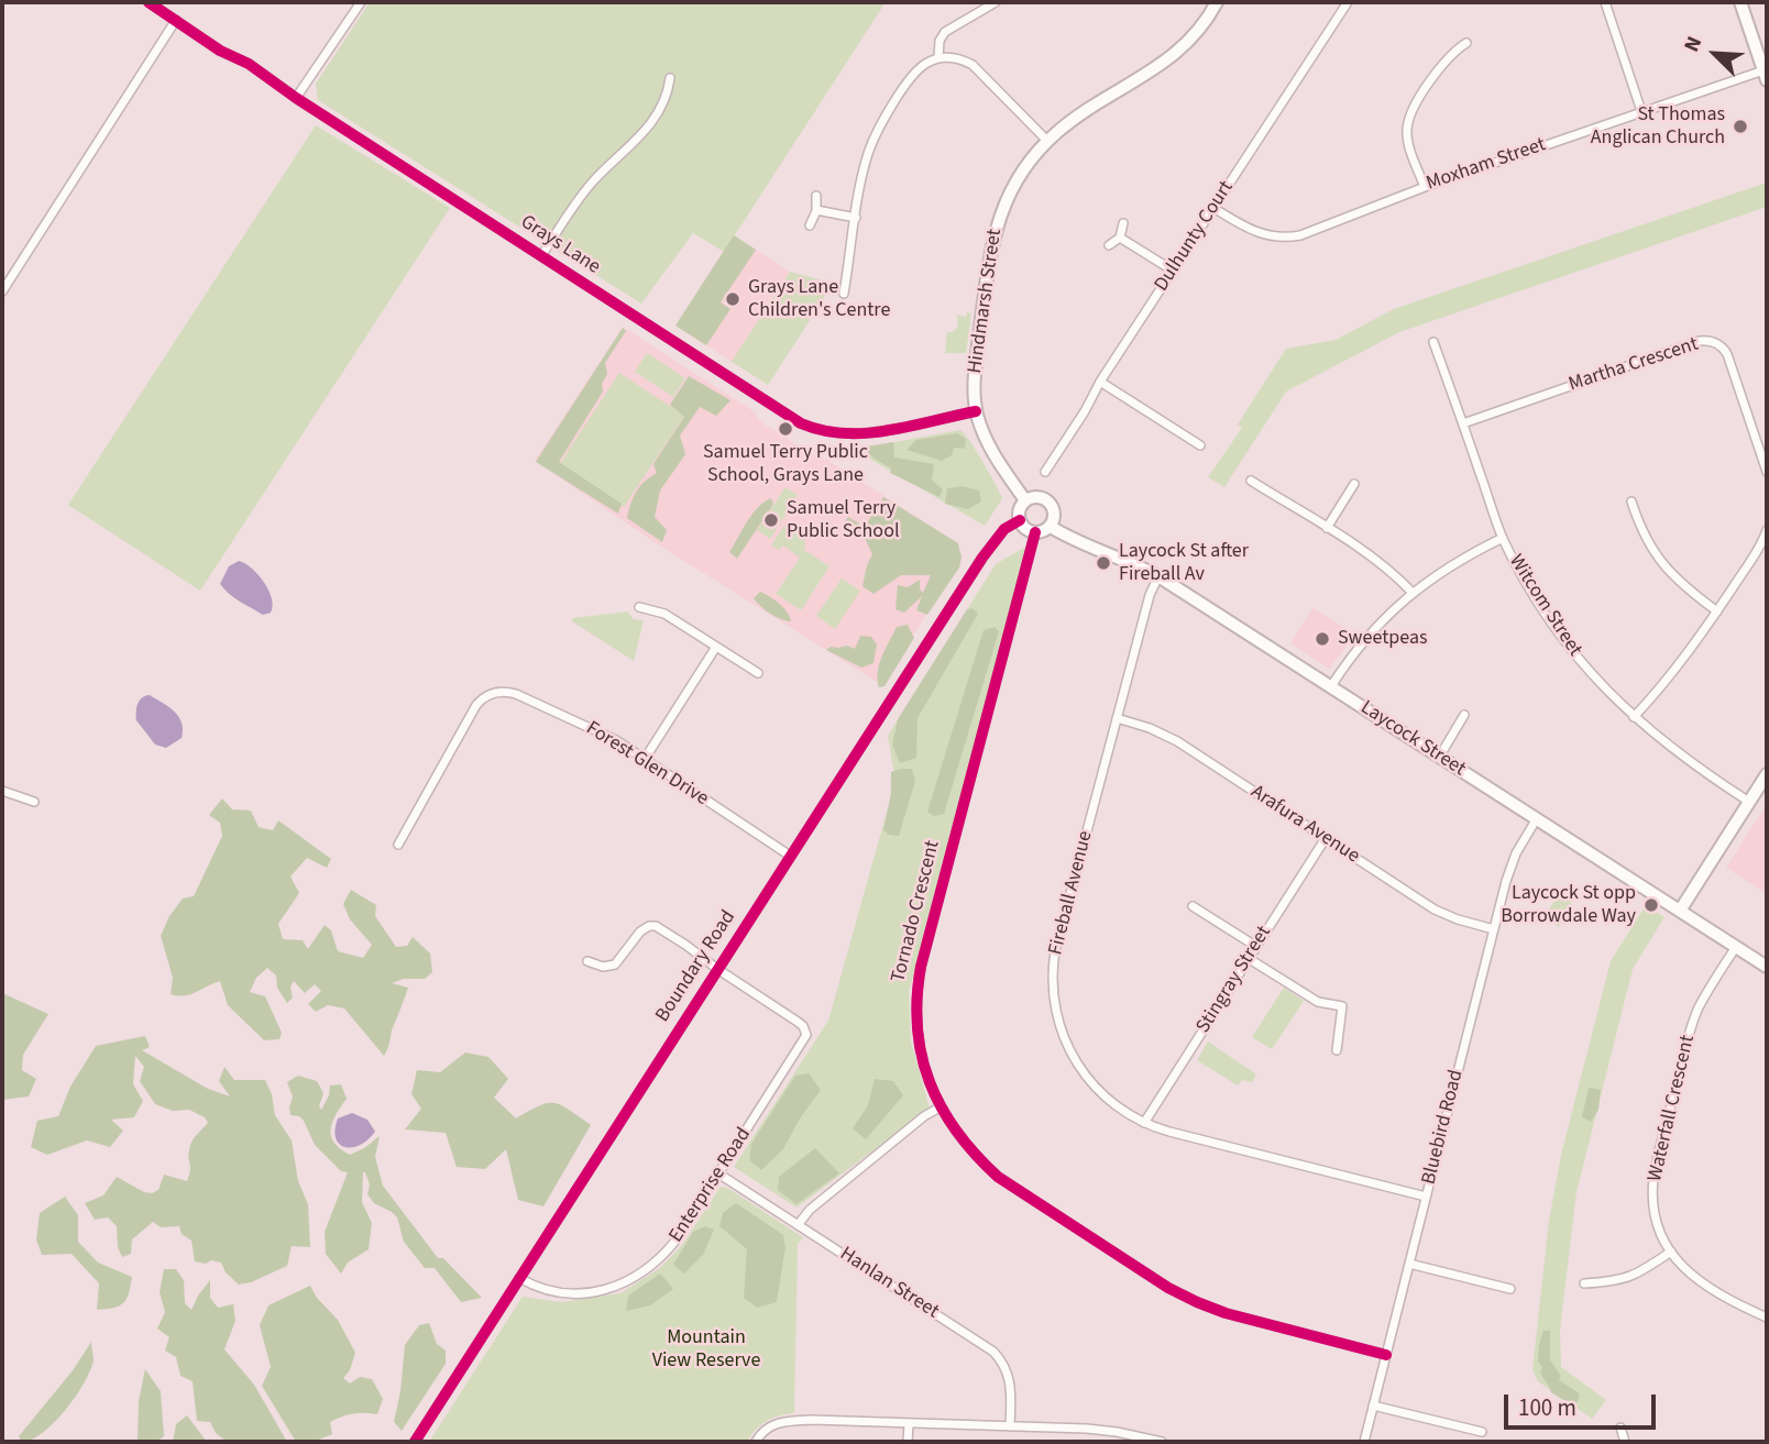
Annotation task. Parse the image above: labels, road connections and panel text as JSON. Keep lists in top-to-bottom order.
{
  "streets": {
    "street": [
      "Moxham Street",
      "Dulhunty Court",
      "Grays Lane",
      "Hindmarsh Street",
      "Martha Crescent",
      "Witcom Street",
      "Laycock Street",
      "Forest Glen Drive",
      "Arafura Avenue",
      "Fireball Avenue",
      "Tornado Crescent",
      "Boundary Road",
      "Stingray Street",
      "Waterfall Crescent",
      "Bluebird Road",
      "Enterprise Road",
      "Hanlan Street"
    ]
  },
  "crossings": [
    ["Moxham Street", "Dulhunty Court"],
    ["Grays Lane", "Hindmarsh Street"],
    ["Hindmarsh Street", "Laycock Street"],
    ["Hindmarsh Street", "Tornado Crescent"],
    ["Hindmarsh Street", "Boundary Road"],
    ["Martha Crescent", "Witcom Street"],
    ["Laycock Street", "Fireball Avenue"],
    ["Laycock Street", "Tornado Crescent"],
    ["Laycock Street", "Boundary Road"],
    ["Laycock Street", "Waterfall Crescent"],
    ["Laycock Street", "Bluebird Road"],
    ["Forest Glen Drive", "Boundary Road"],
    ["Arafura Avenue", "Fireball Avenue"],
    ["Arafura Avenue", "Stingray Street"],
    ["Arafura Avenue", "Bluebird Road"],
    ["Fireball Avenue", "Stingray Street"],
    ["Fireball Avenue", "Bluebird Road"],
    ["Tornado Crescent", "Boundary Road"],
    ["Tornado Crescent", "Bluebird Road"],
    ["Boundary Road", "Enterprise Road"],
    ["Enterprise Road", "Hanlan Street"]
  ],
  "parks": ["Mountain View Reserve"],
  "places": [
    "St Thomas Anglican Church",
    "Grays Lane Children's Centre",
    "Samuel Terry Public School, Grays Lane",
    "Samuel Terry Public School",
    "Laycock St after Fireball Av",
    "Sweetpeas",
    "Laycock St opp Borrowdale Way"
  ],
  "scale_bar": "100 m",
  "north": "top left"
}
